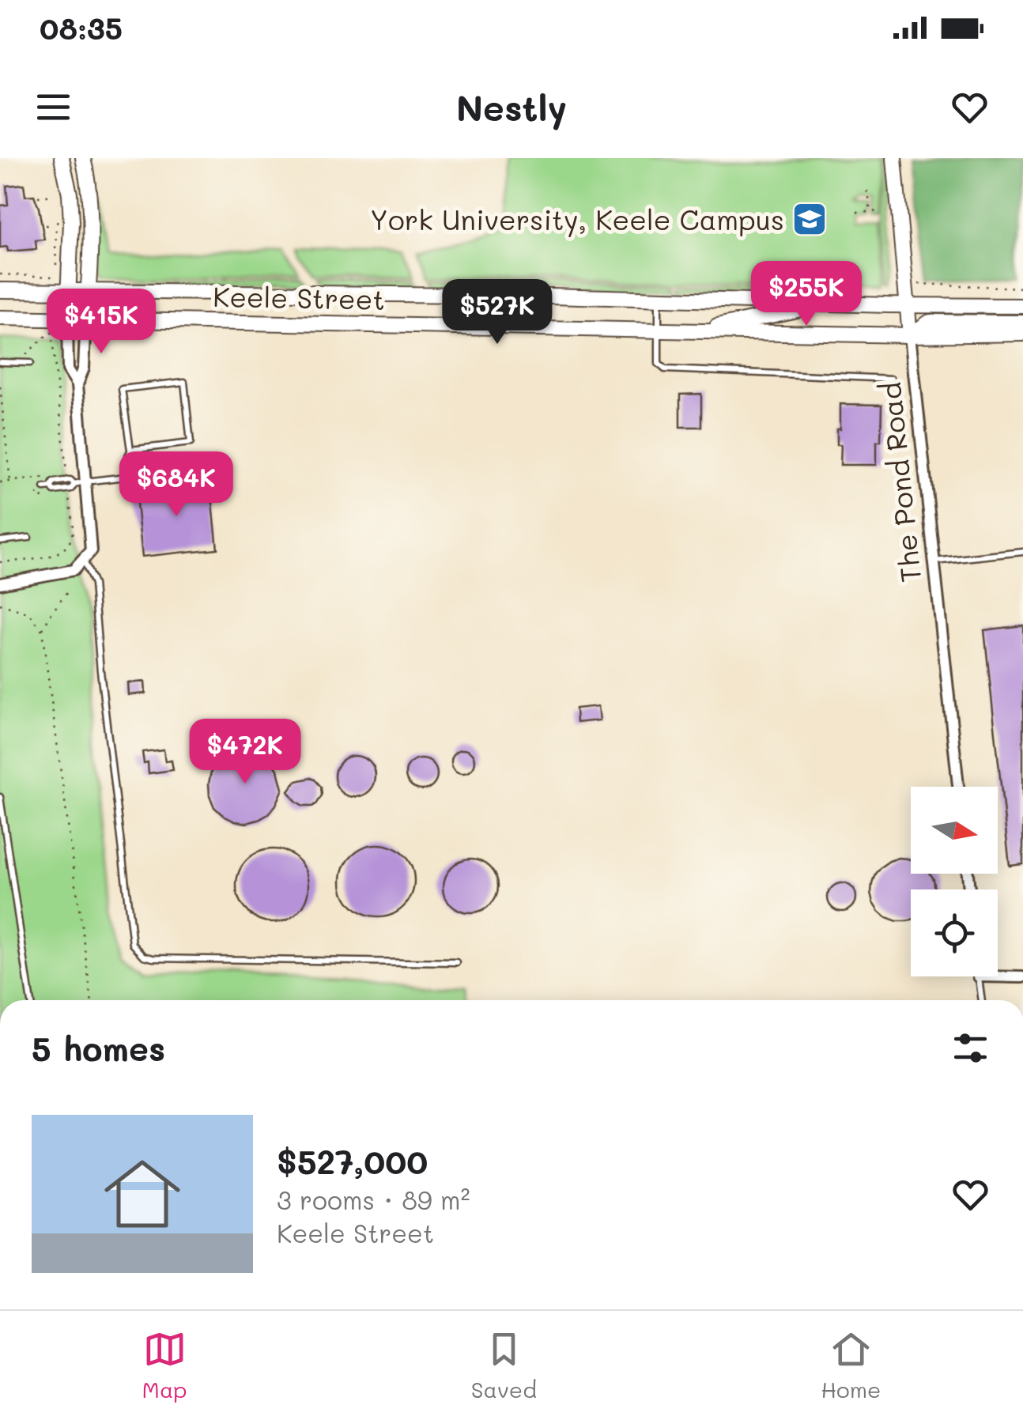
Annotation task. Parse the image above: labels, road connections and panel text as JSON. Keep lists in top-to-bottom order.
{
  "streets": {
    "main road": ["Keele Street", "The Pond Road"]
  },
  "crossings": [
    ["Keele Street", "The Pond Road"]
  ],
  "places": {
    "school or university": ["York University, Keele Campus"]
  },
  "north": "right",
  "page": {
    "status": "08:35",
    "header": "Nestly",
    "price": [
      "$255K",
      "$527K",
      "$415K",
      "$684K",
      "$472K"
    ],
    "heading": "5 homes",
    "list": [
      {
        "name": "$527,000",
        "note": "3 rooms · 89 m² · Keele Street"
      }
    ],
    "tabs": ["Map", "Saved", "Home"]
  }
}
